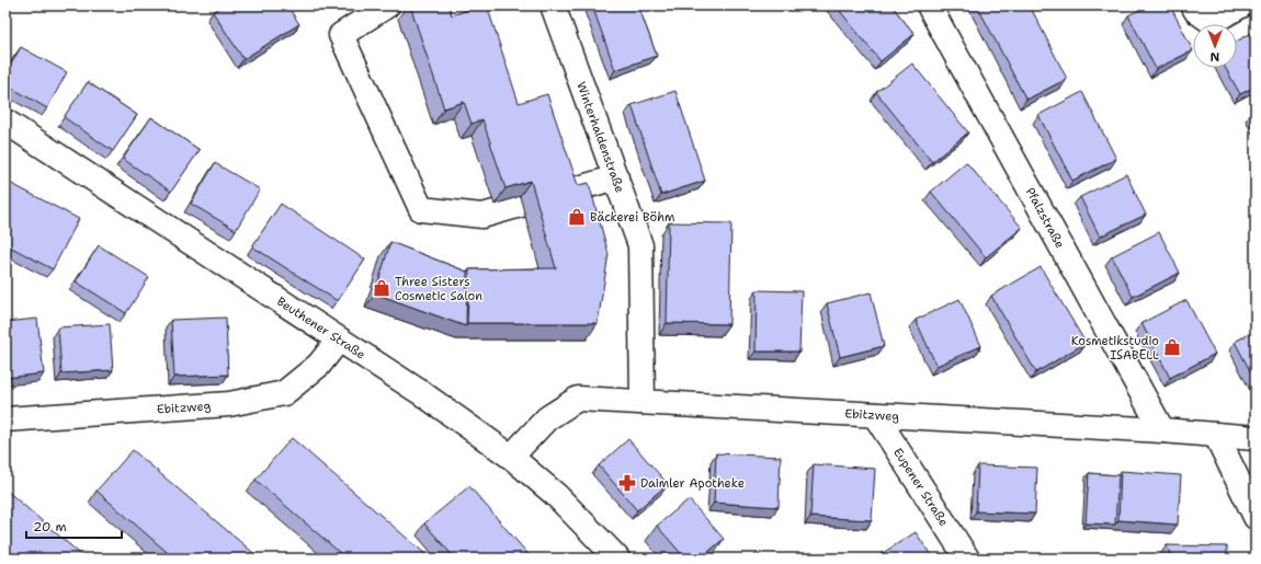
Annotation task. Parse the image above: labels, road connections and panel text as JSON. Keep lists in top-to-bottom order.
{
  "streets": {
    "street": [
      "Winterhaldenstraße",
      "Pfalzstraße",
      "Beuthener Straße",
      "Ebitzweg",
      "Eupener Straße"
    ]
  },
  "crossings": [
    ["Winterhaldenstraße", "Ebitzweg"],
    ["Pfalzstraße", "Ebitzweg"],
    ["Beuthener Straße", "Ebitzweg"],
    ["Ebitzweg", "Eupener Straße"]
  ],
  "places": {
    "shop": ["Bäckerei Böhm", "Three Sisters Cosmetic Salon", "Kosmetikstudio ISABELL"],
    "pharmacy": ["Daimler Apotheke"]
  },
  "scale_bar": "20 m",
  "north": "bottom"
}
